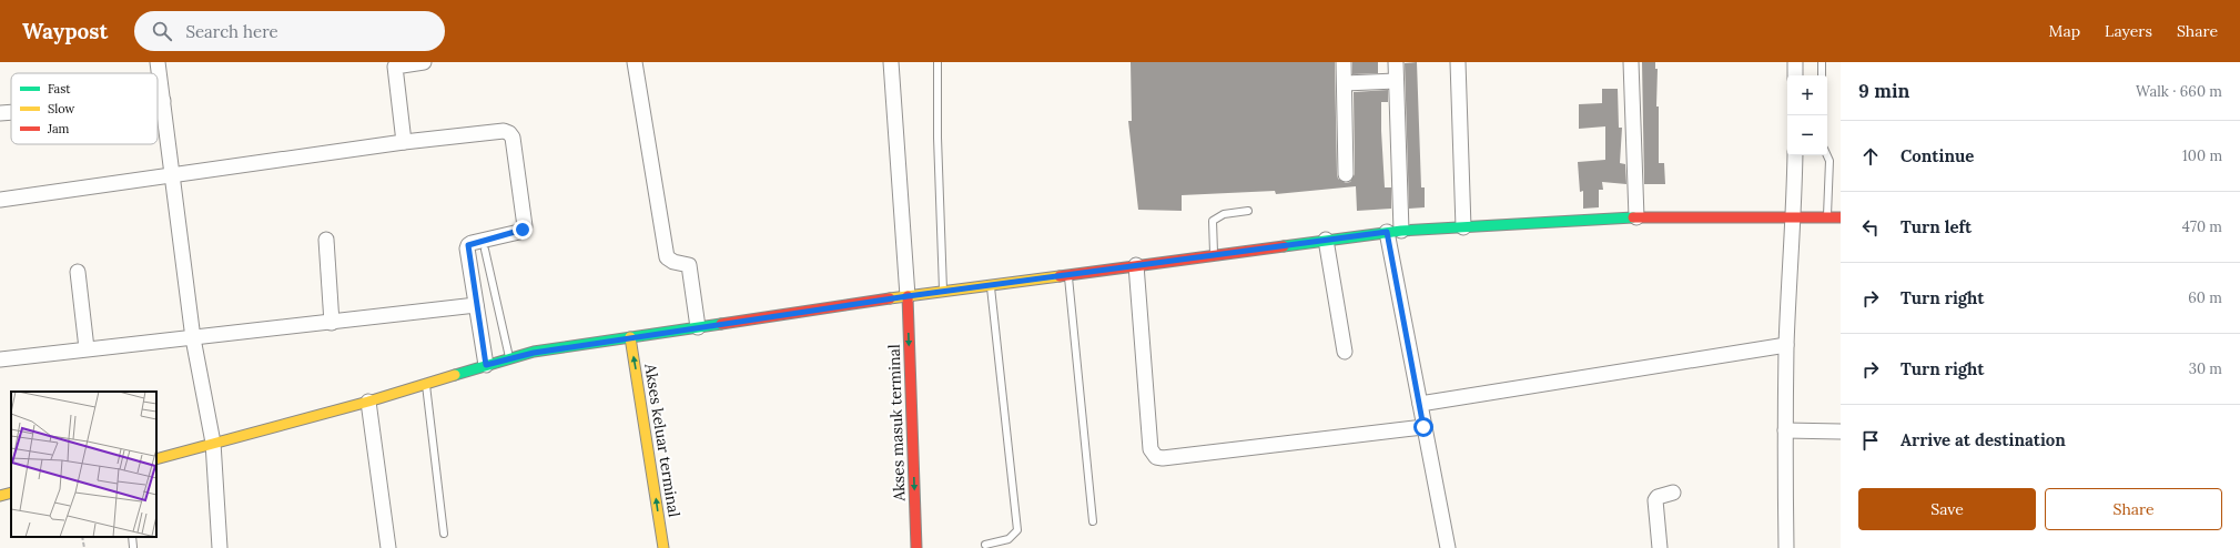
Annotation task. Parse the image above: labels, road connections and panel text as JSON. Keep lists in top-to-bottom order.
{
  "streets": {
    "street": ["Akses masuk terminal", "Akses keluar terminal"]
  },
  "one_way": ["Akses masuk terminal", "Akses keluar terminal"],
  "legend": ["Fast", "Slow", "Jam"],
  "page": {
    "header": "Waypost",
    "search": "Search here",
    "nav": ["Map", "Layers", "Share"],
    "heading": ["9 min", "Walk · 660 m"],
    "map_buttons": ["+", "−"],
    "list": [
      ["Continue", "100 m"],
      ["Turn left", "470 m"],
      ["Turn right", "60 m"],
      ["Turn right", "30 m"],
      "Arrive at destination"
    ],
    "buttons": ["Save", "Share"]
  }
}
